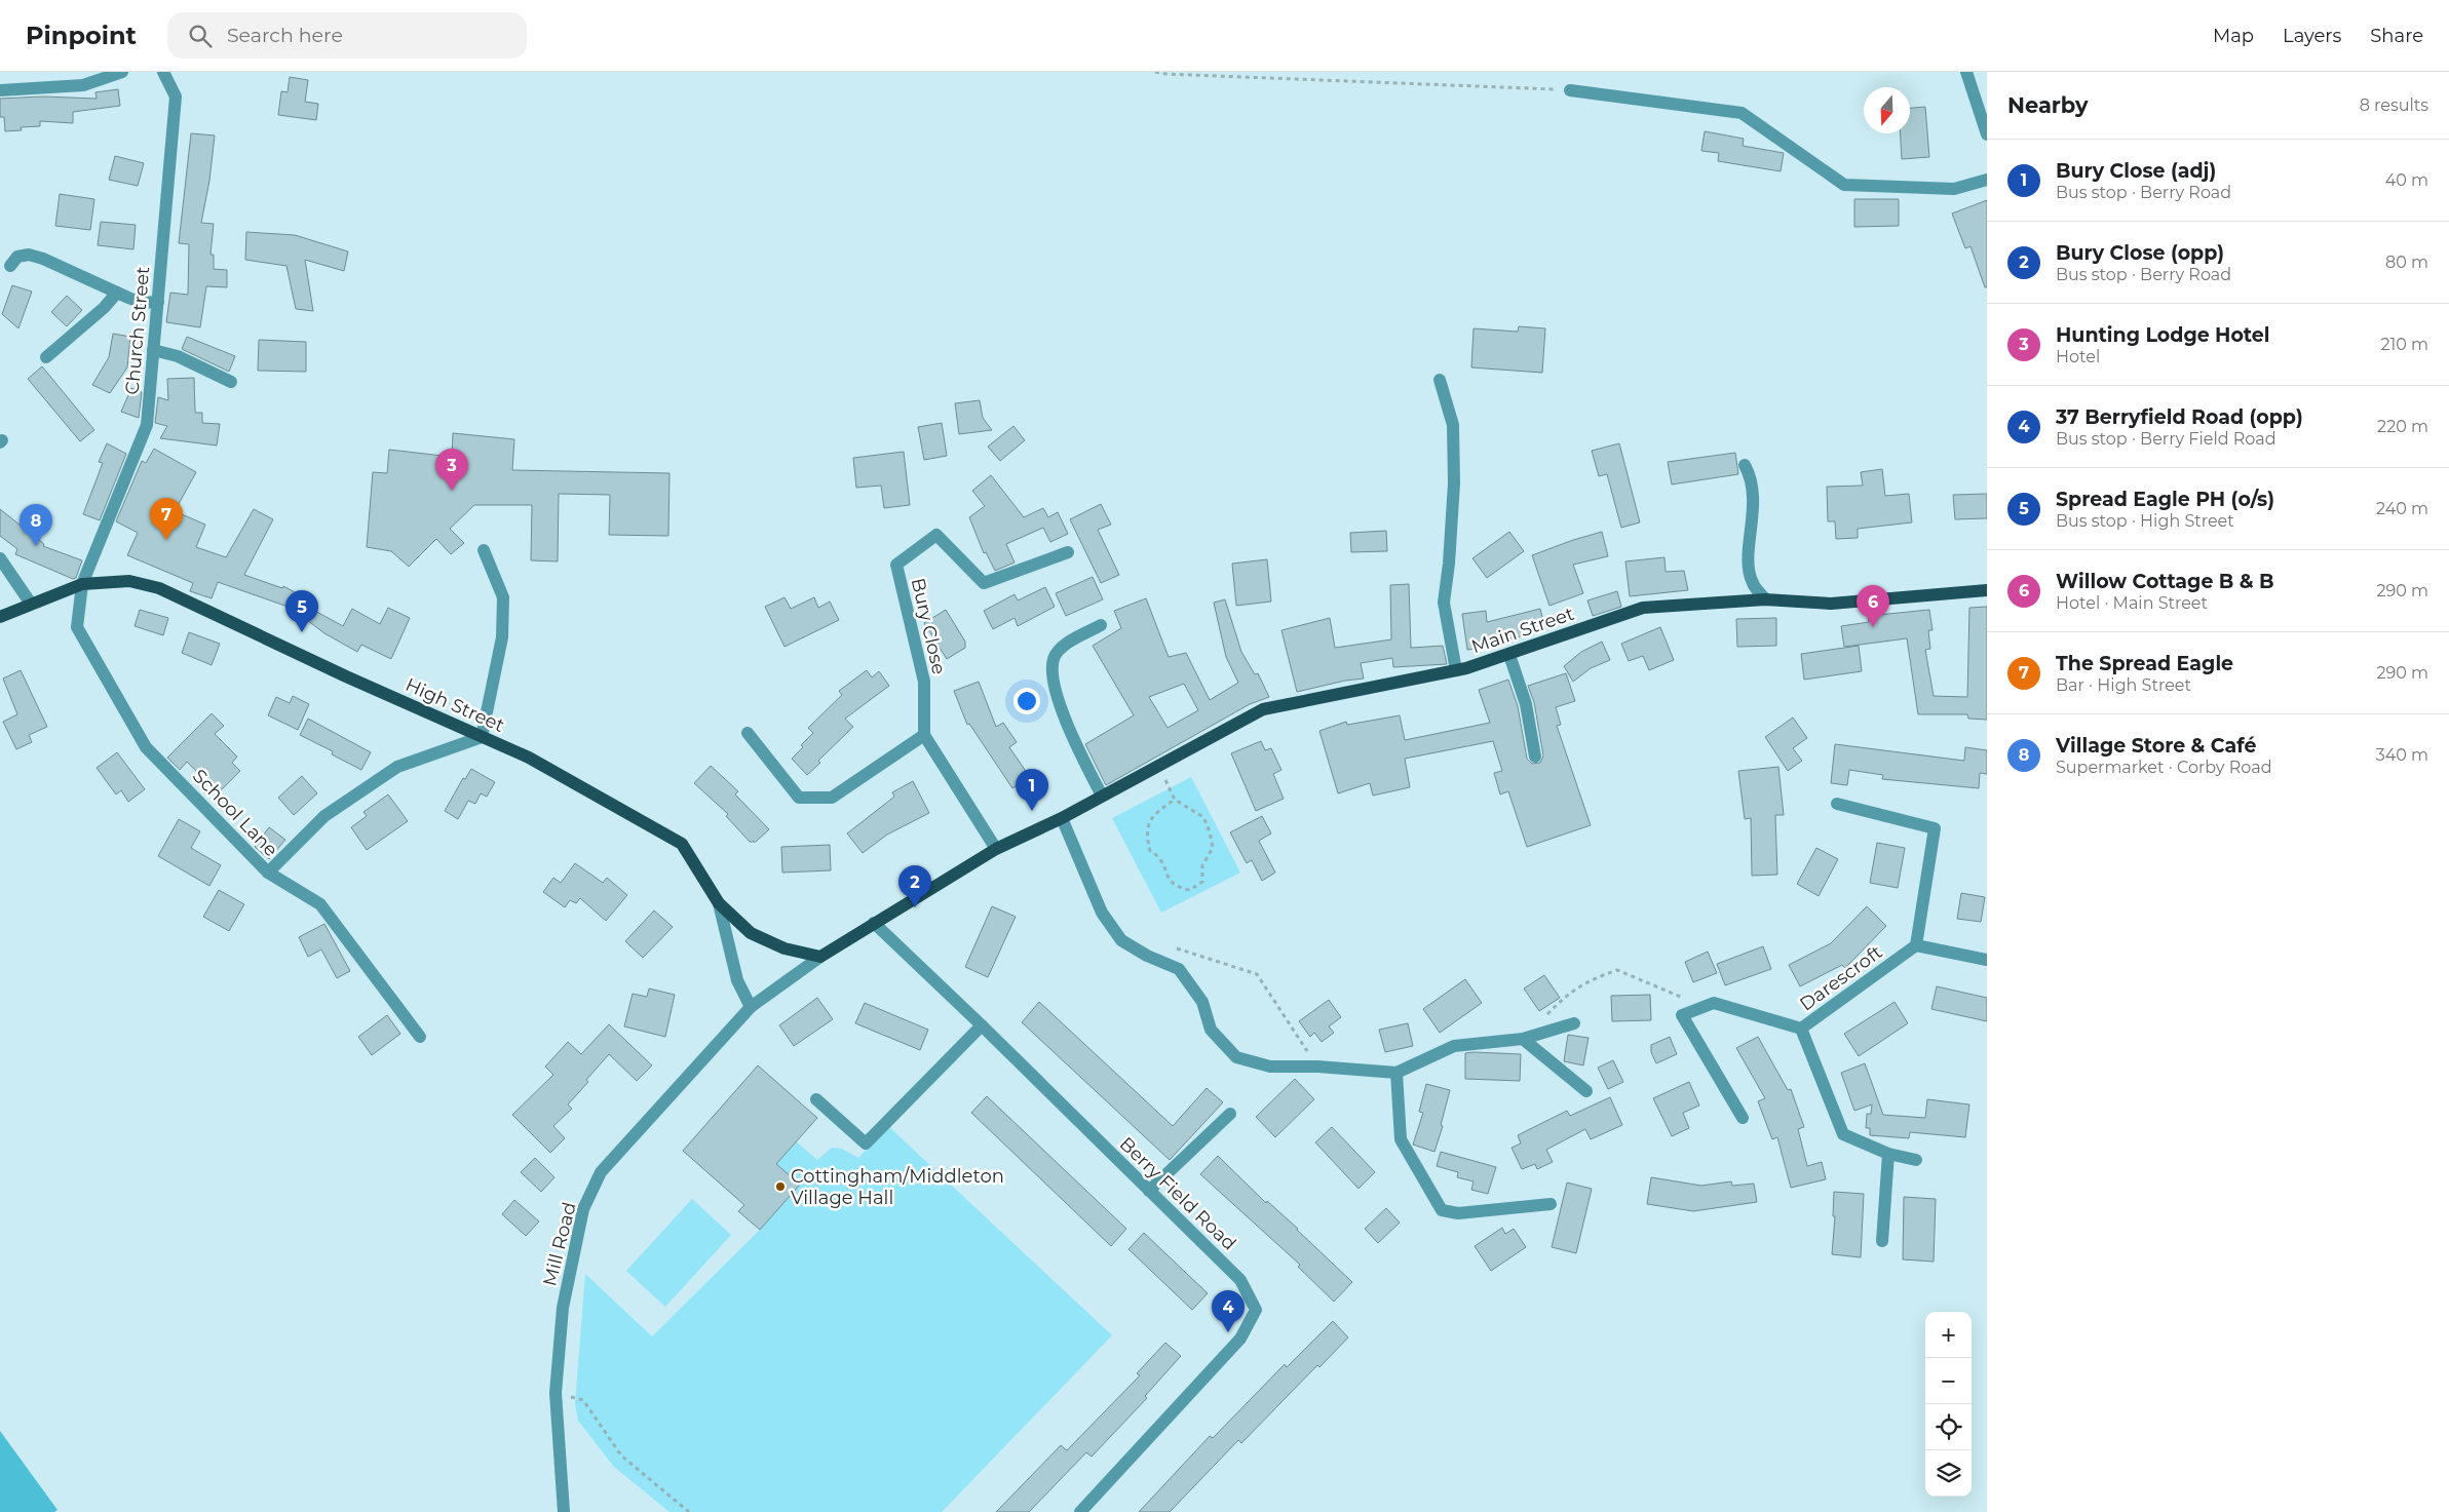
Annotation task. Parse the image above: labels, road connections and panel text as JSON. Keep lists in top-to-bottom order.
{
  "streets": {
    "main road": ["Main Street", "High Street"],
    "street": [
      "Church Street",
      "Bury Close",
      "School Lane",
      "Darescroft",
      "Berry Field Road",
      "Mill Road"
    ]
  },
  "crossings": [
    ["Church Street", "High Street"],
    ["Church Street", "School Lane"],
    ["Main Street", "High Street"],
    ["Main Street", "Berry Field Road"],
    ["Main Street", "Mill Road"],
    ["High Street", "School Lane"],
    ["High Street", "Mill Road"]
  ],
  "places": ["Cottingham/Middleton Village Hall"],
  "north": "bottom",
  "page": {
    "header": "Pinpoint",
    "search": "Search here",
    "nav": ["Map", "Layers", "Share"],
    "heading": ["Nearby", "8 results"],
    "list": [
      {
        "mark": "1",
        "name": "Bury Close (adj)",
        "note": "Bus stop · Berry Road",
        "value": "40 m"
      },
      {
        "mark": "2",
        "name": "Bury Close (opp)",
        "note": "Bus stop · Berry Road",
        "value": "80 m"
      },
      {
        "mark": "3",
        "name": "Hunting Lodge Hotel",
        "note": "Hotel",
        "value": "210 m"
      },
      {
        "mark": "4",
        "name": "37 Berryfield Road (opp)",
        "note": "Bus stop · Berry Field Road",
        "value": "220 m"
      },
      {
        "mark": "5",
        "name": "Spread Eagle PH (o/s)",
        "note": "Bus stop · High Street",
        "value": "240 m"
      },
      {
        "mark": "6",
        "name": "Willow Cottage B & B",
        "note": "Hotel · Main Street",
        "value": "290 m"
      },
      {
        "mark": "7",
        "name": "The Spread Eagle",
        "note": "Bar · High Street",
        "value": "290 m"
      },
      {
        "mark": "8",
        "name": "Village Store & Café",
        "note": "Supermarket · Corby Road",
        "value": "340 m"
      }
    ],
    "pins": [
      "3",
      "7",
      "8",
      "6",
      "5",
      "1",
      "2",
      "4"
    ],
    "map_buttons": ["+", "−"]
  }
}
